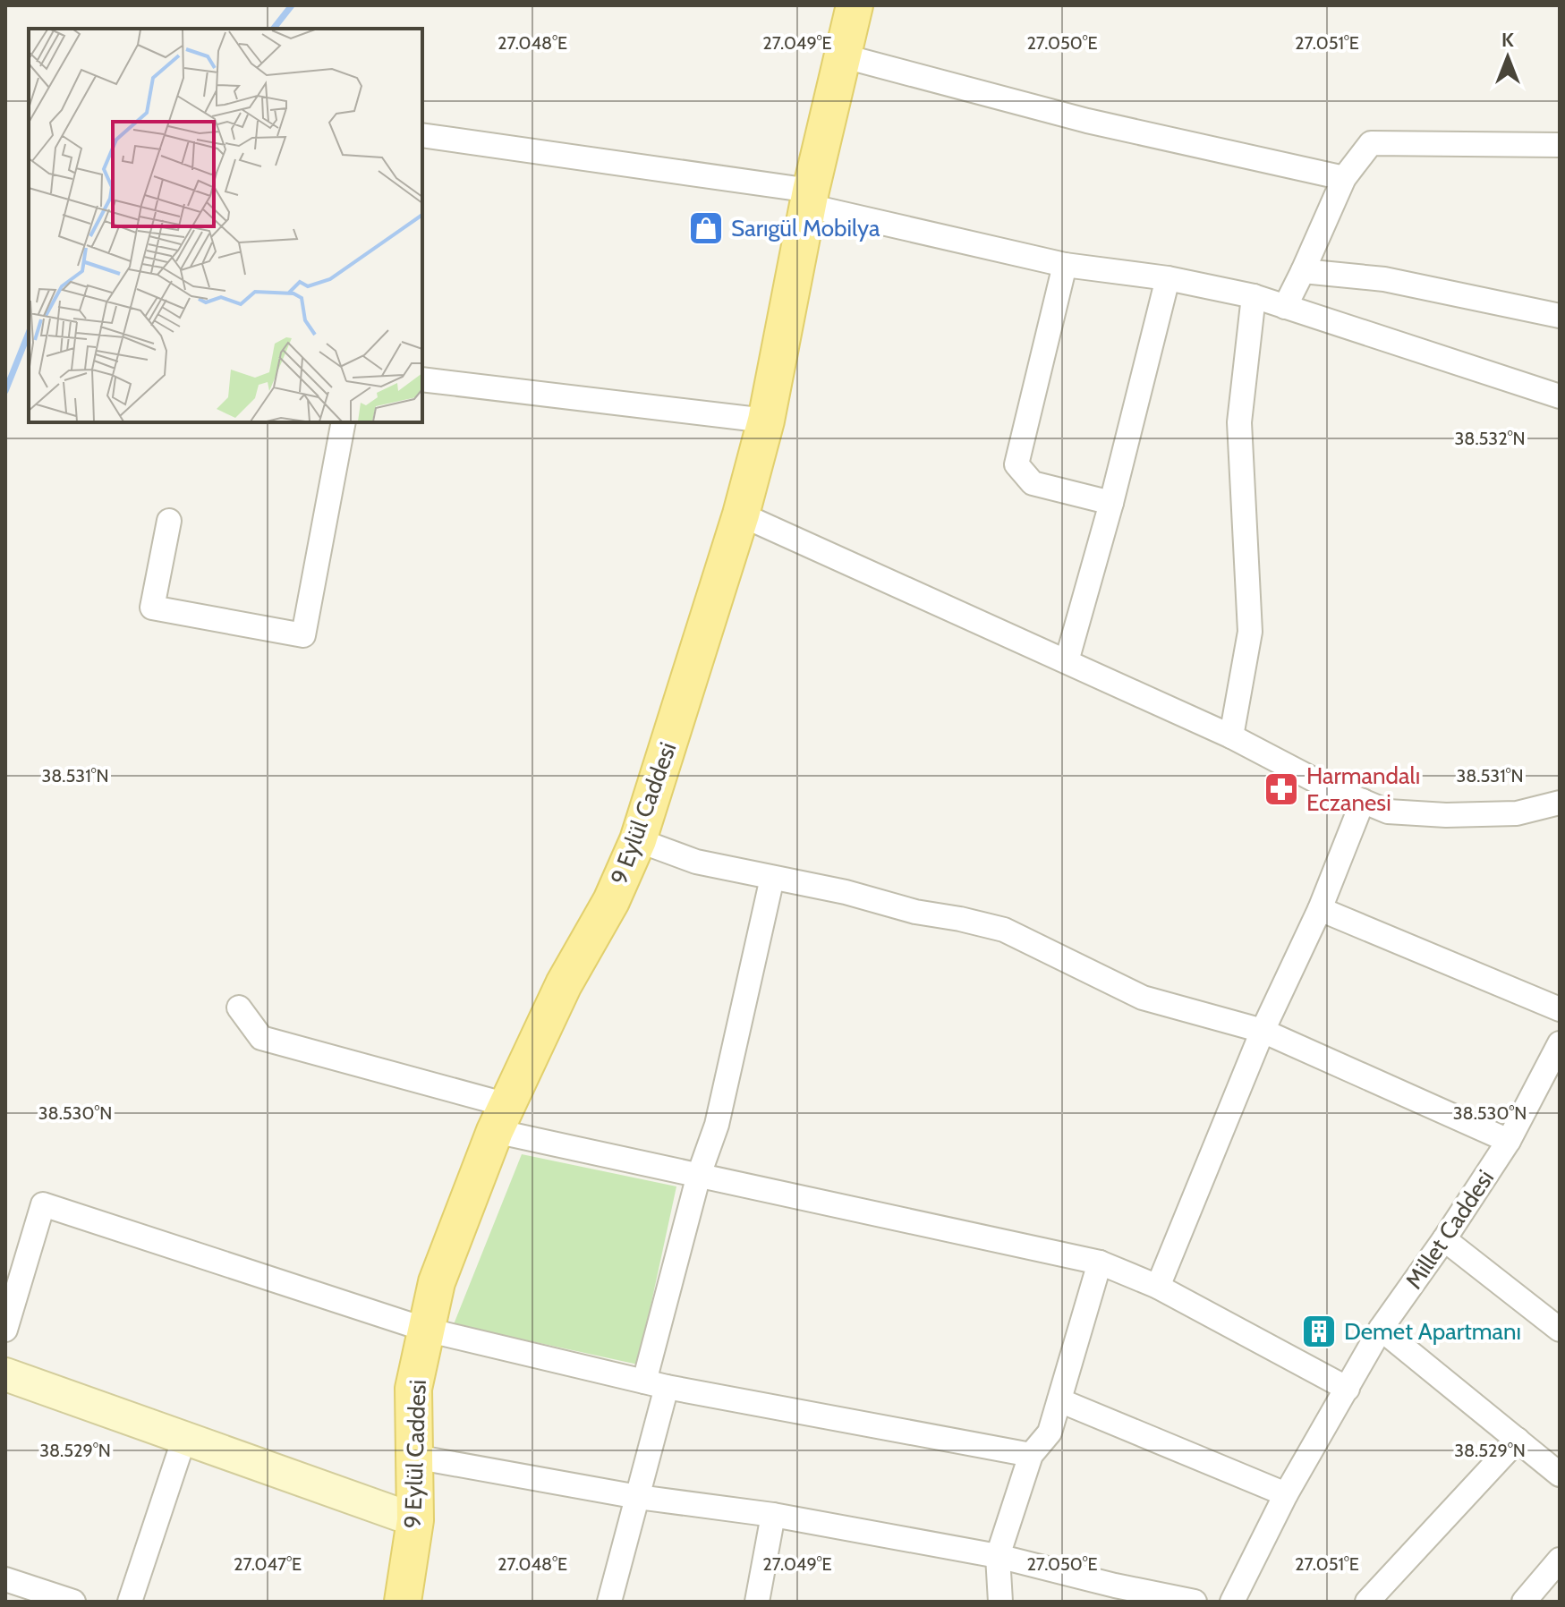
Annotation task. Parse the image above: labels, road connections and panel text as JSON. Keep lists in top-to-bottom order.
{
  "streets": {
    "main road": ["9 Eylül Caddesi"],
    "street": ["Millet Caddesi"]
  },
  "places": {
    "shop": ["Sarıgül Mobilya"],
    "pharmacy": ["Harmandalı Eczanesi"],
    "building": ["Demet Apartmanı"]
  },
  "north": "top",
  "coordinates": [
    "27.048°E",
    "27.049°E",
    "27.050°E",
    "27.051°E",
    "38.532°N",
    "38.531°N",
    "38.530°N",
    "38.529°N",
    "27.047°E"
  ]
}
